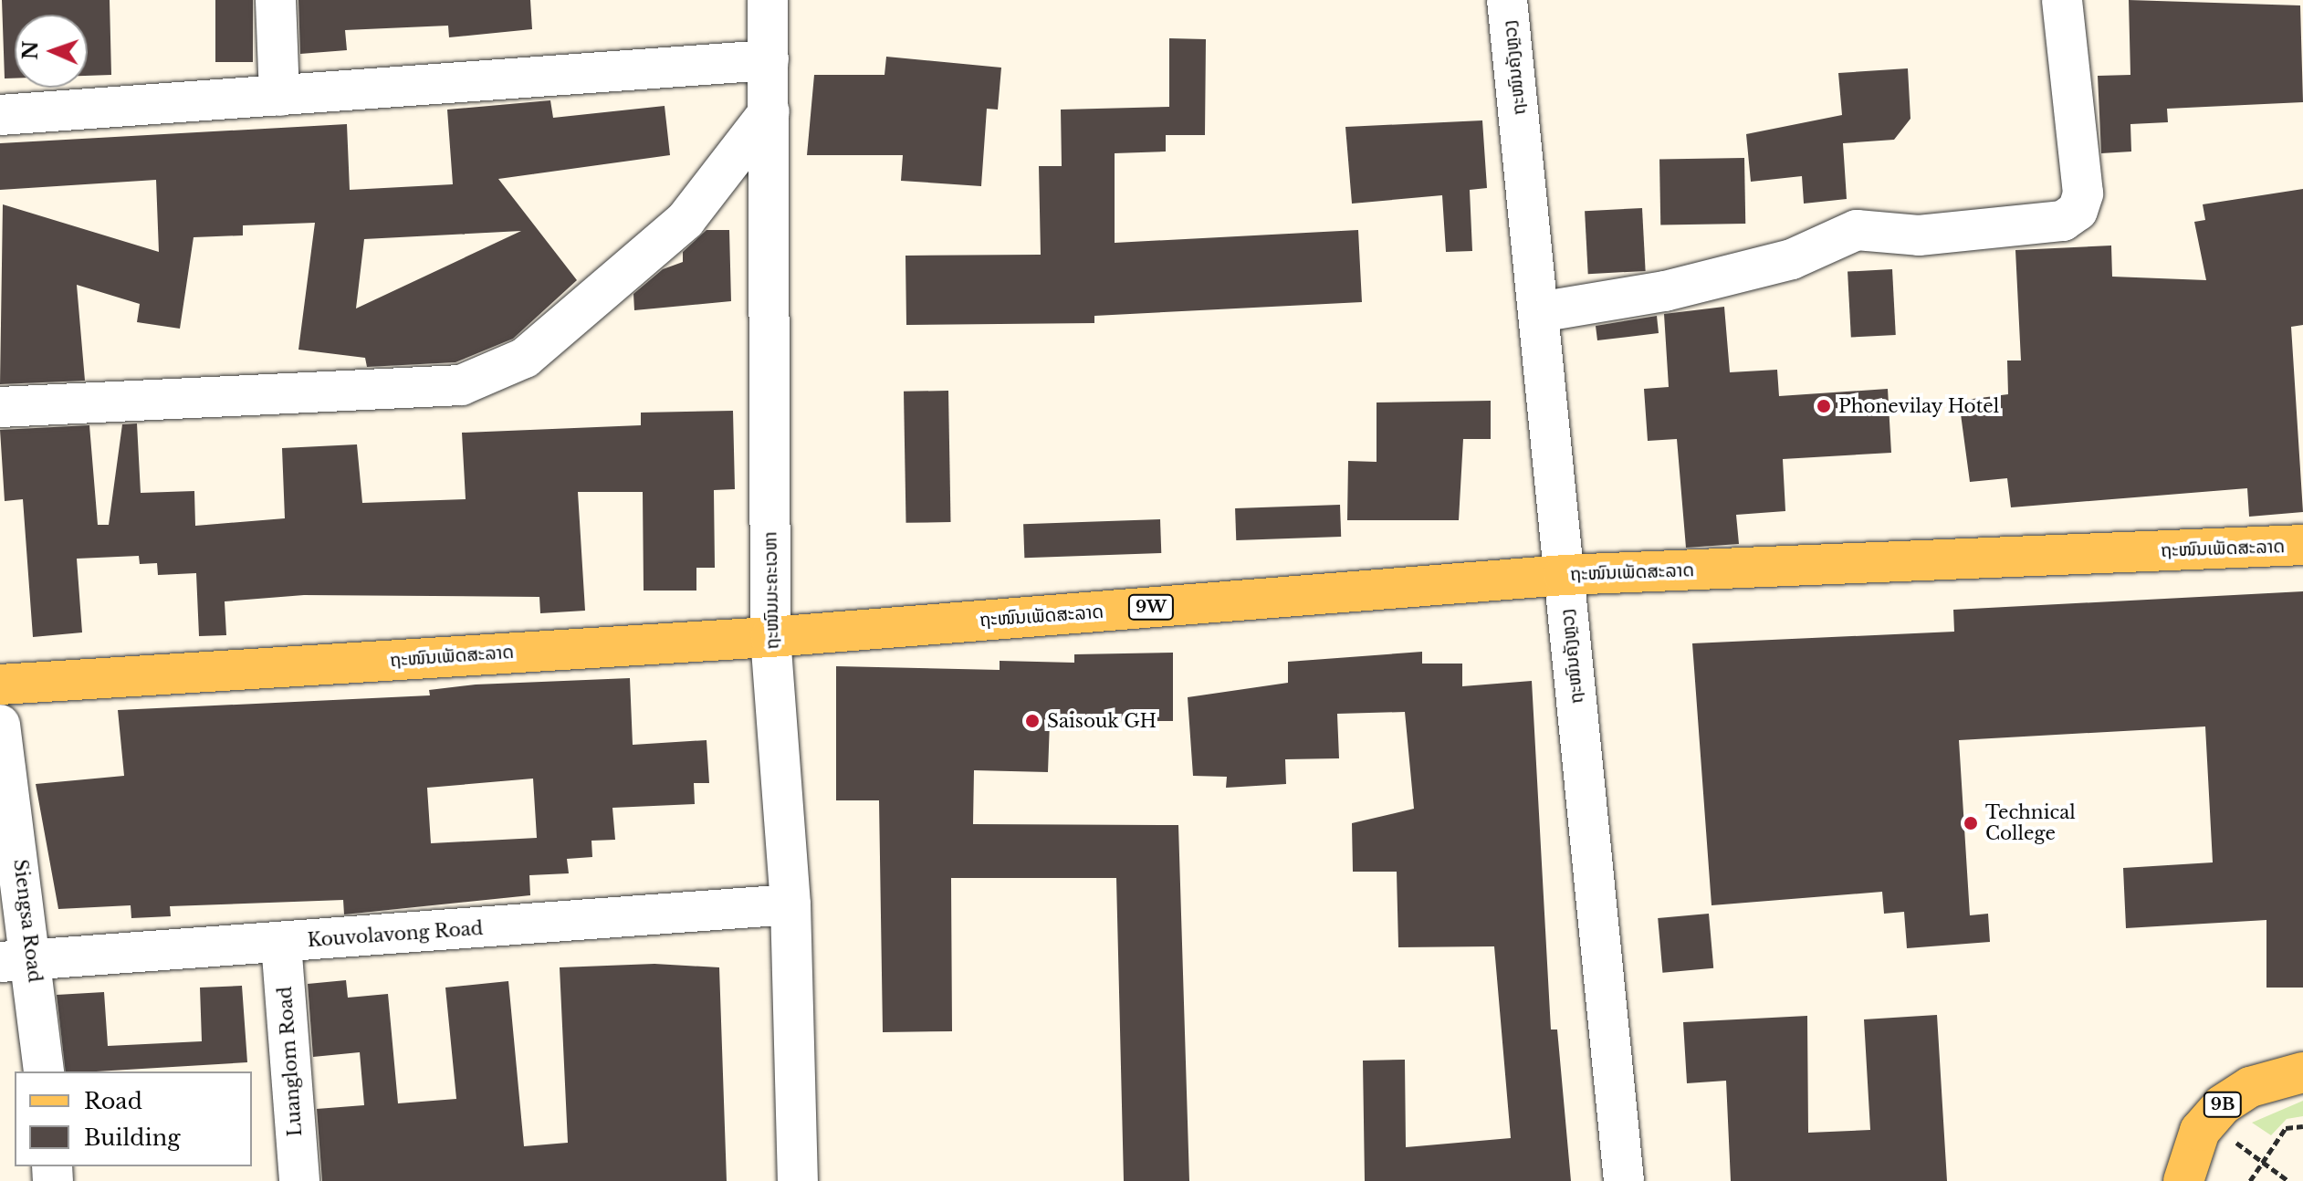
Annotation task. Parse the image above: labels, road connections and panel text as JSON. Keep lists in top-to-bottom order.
{
  "streets": {
    "main road": ["ຖະໜົນເພັດສະລາດ", "9W", "9B"],
    "street": [
      "ຖະໜົນຄັງຫຼວງ",
      "ຖະໜົນມະຄະເວຫາ",
      "Siengsa Road",
      "Kouvolavong Road",
      "Luanglom Road"
    ]
  },
  "crossings": [
    ["ຖະໜົນຄັງຫຼວງ", "ຖະໜົນເພັດສະລາດ"],
    ["ຖະໜົນເພັດສະລາດ", "ຖະໜົນມະຄະເວຫາ"],
    ["ຖະໜົນມະຄະເວຫາ", "Kouvolavong Road"],
    ["Siengsa Road", "Kouvolavong Road"],
    ["Kouvolavong Road", "Luanglom Road"]
  ],
  "places": ["Phonevilay Hotel", "Saisouk GH", "Technical College"],
  "legend": ["Road", "Building"],
  "north": "left"
}
